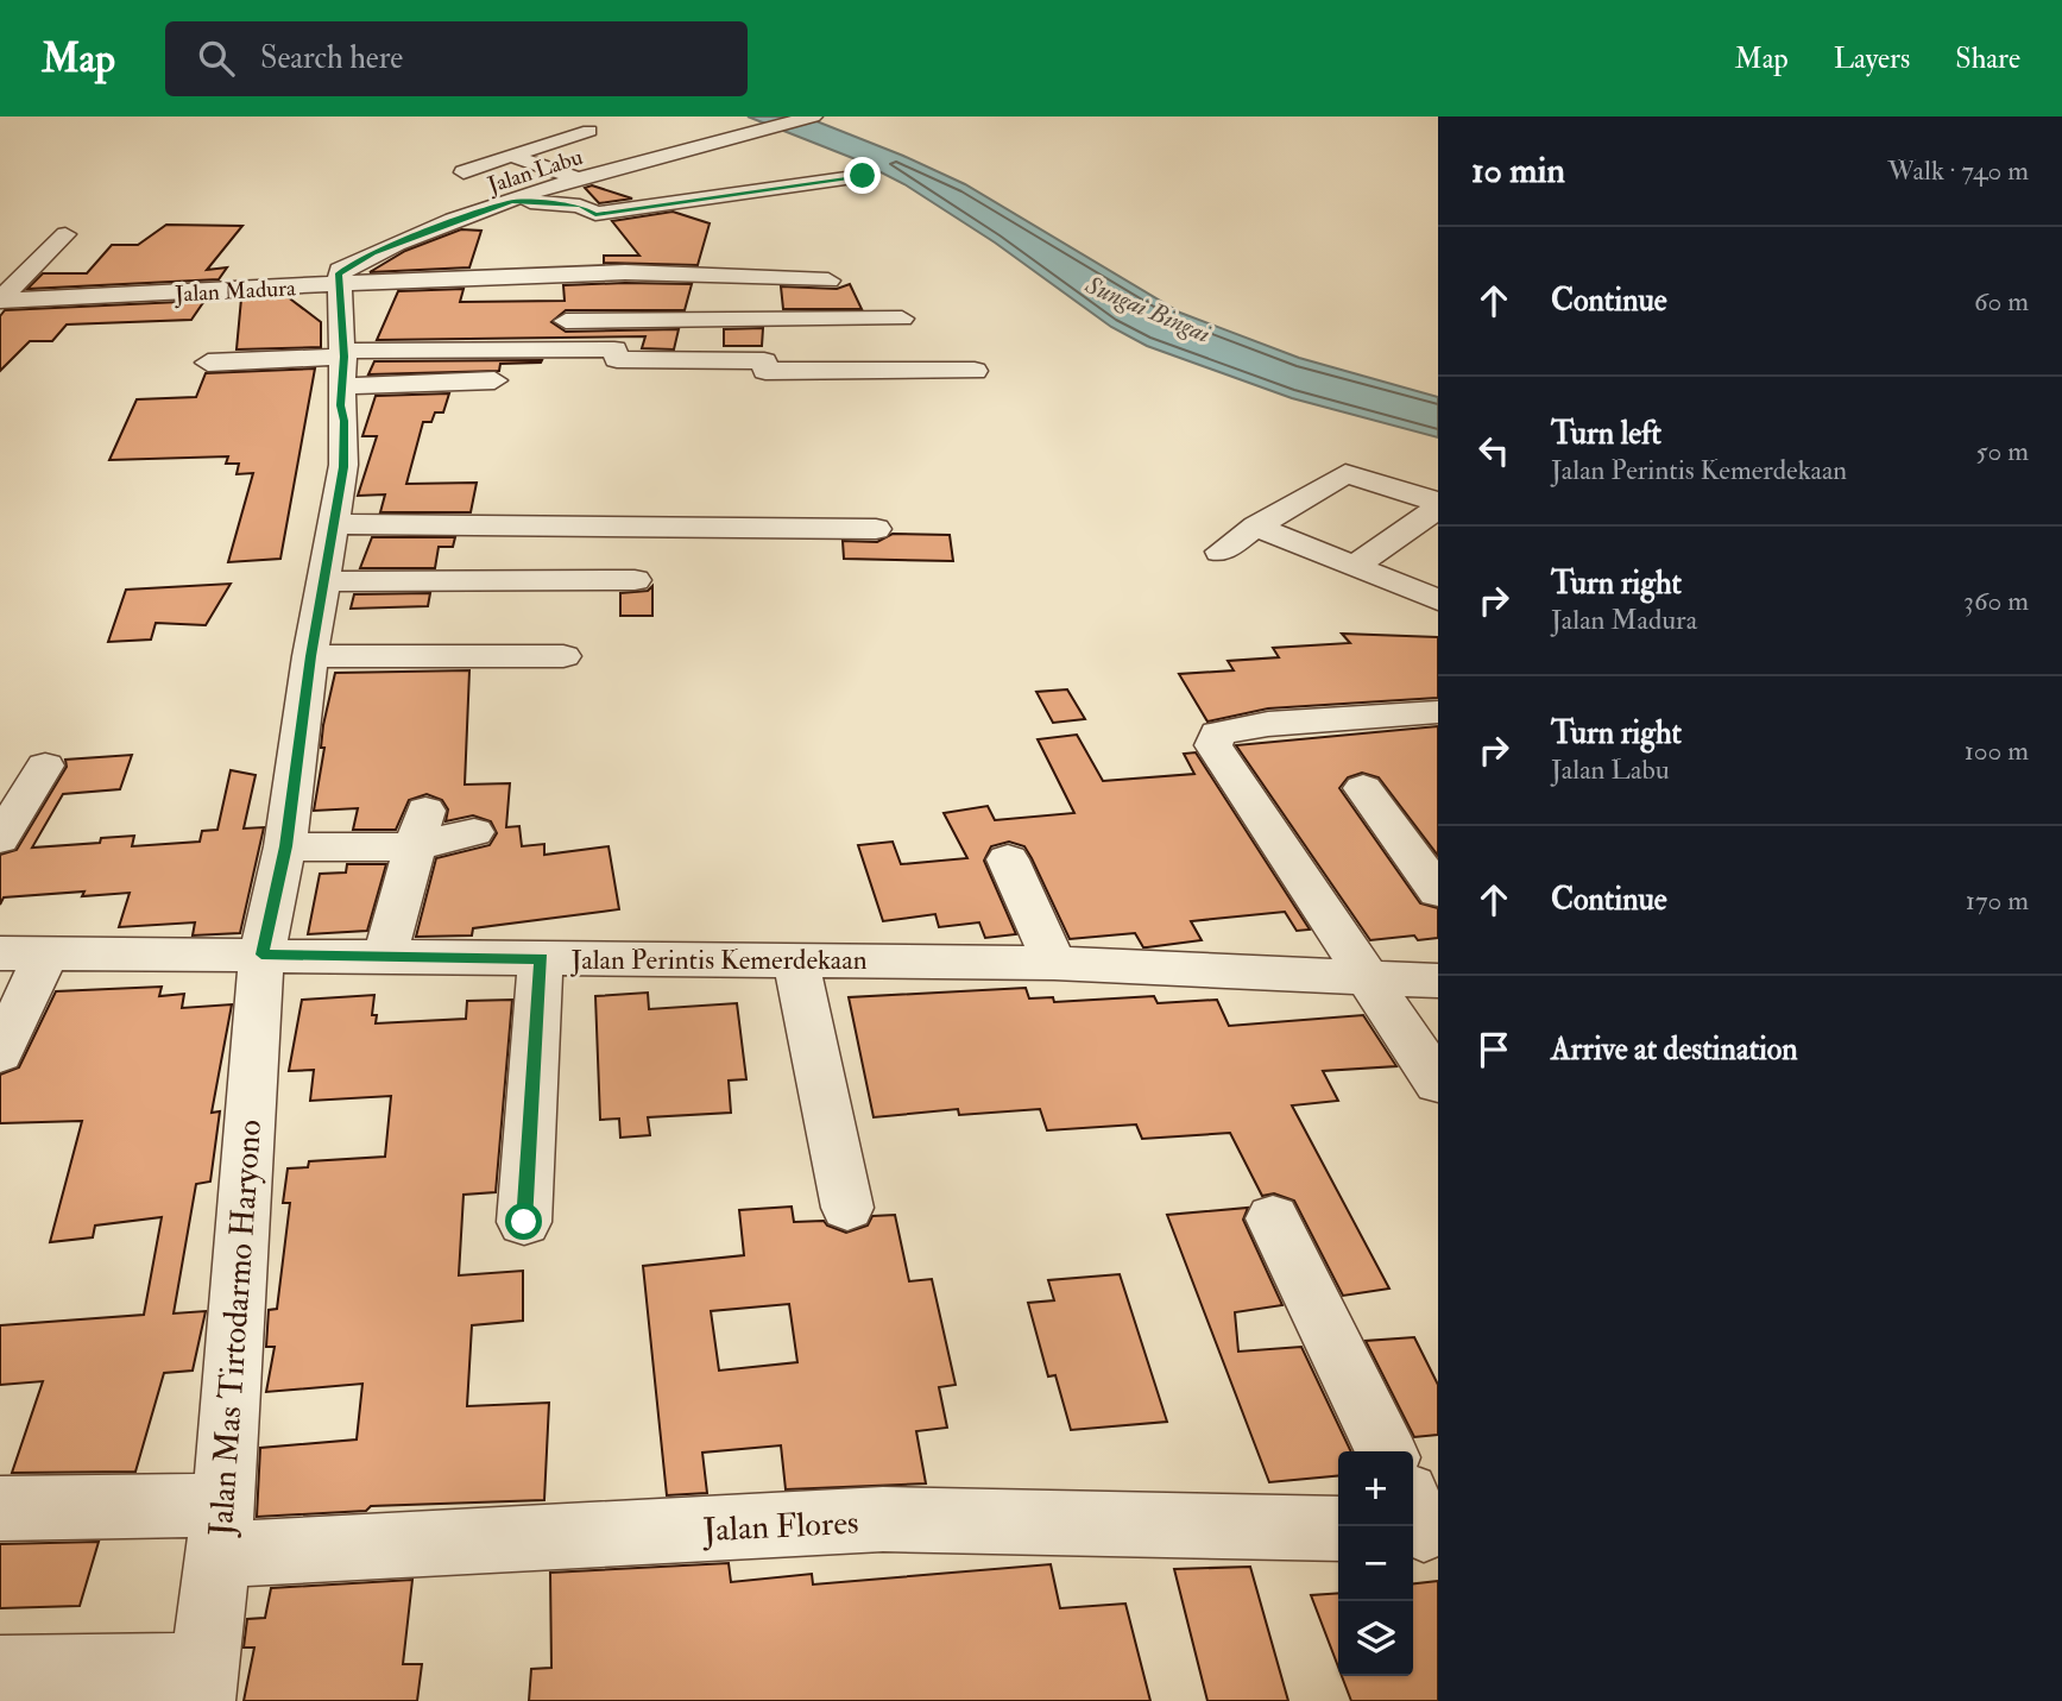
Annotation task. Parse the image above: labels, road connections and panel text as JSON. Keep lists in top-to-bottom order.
{
  "streets": {
    "street": [
      "Jalan Labu",
      "Jalan Madura",
      "Jalan Perintis Kemerdekaan",
      "Jalan Mas Tirtodarmo Haryono",
      "Jalan Flores"
    ]
  },
  "crossings": [
    ["Jalan Labu", "Jalan Madura"],
    ["Jalan Perintis Kemerdekaan", "Jalan Mas Tirtodarmo Haryono"],
    ["Jalan Mas Tirtodarmo Haryono", "Jalan Flores"]
  ],
  "water": ["Sungai Bingai"],
  "page": {
    "header": "Map",
    "search": "Search here",
    "nav": ["Map", "Layers", "Share"],
    "heading": ["10 min", "Walk · 740 m"],
    "list": [
      ["Continue", "60 m"],
      ["Turn left", "Jalan Perintis Kemerdekaan", "50 m"],
      ["Turn right", "Jalan Madura", "360 m"],
      ["Turn right", "Jalan Labu", "100 m"],
      ["Continue", "170 m"],
      "Arrive at destination"
    ],
    "map_buttons": ["+", "−"]
  }
}
